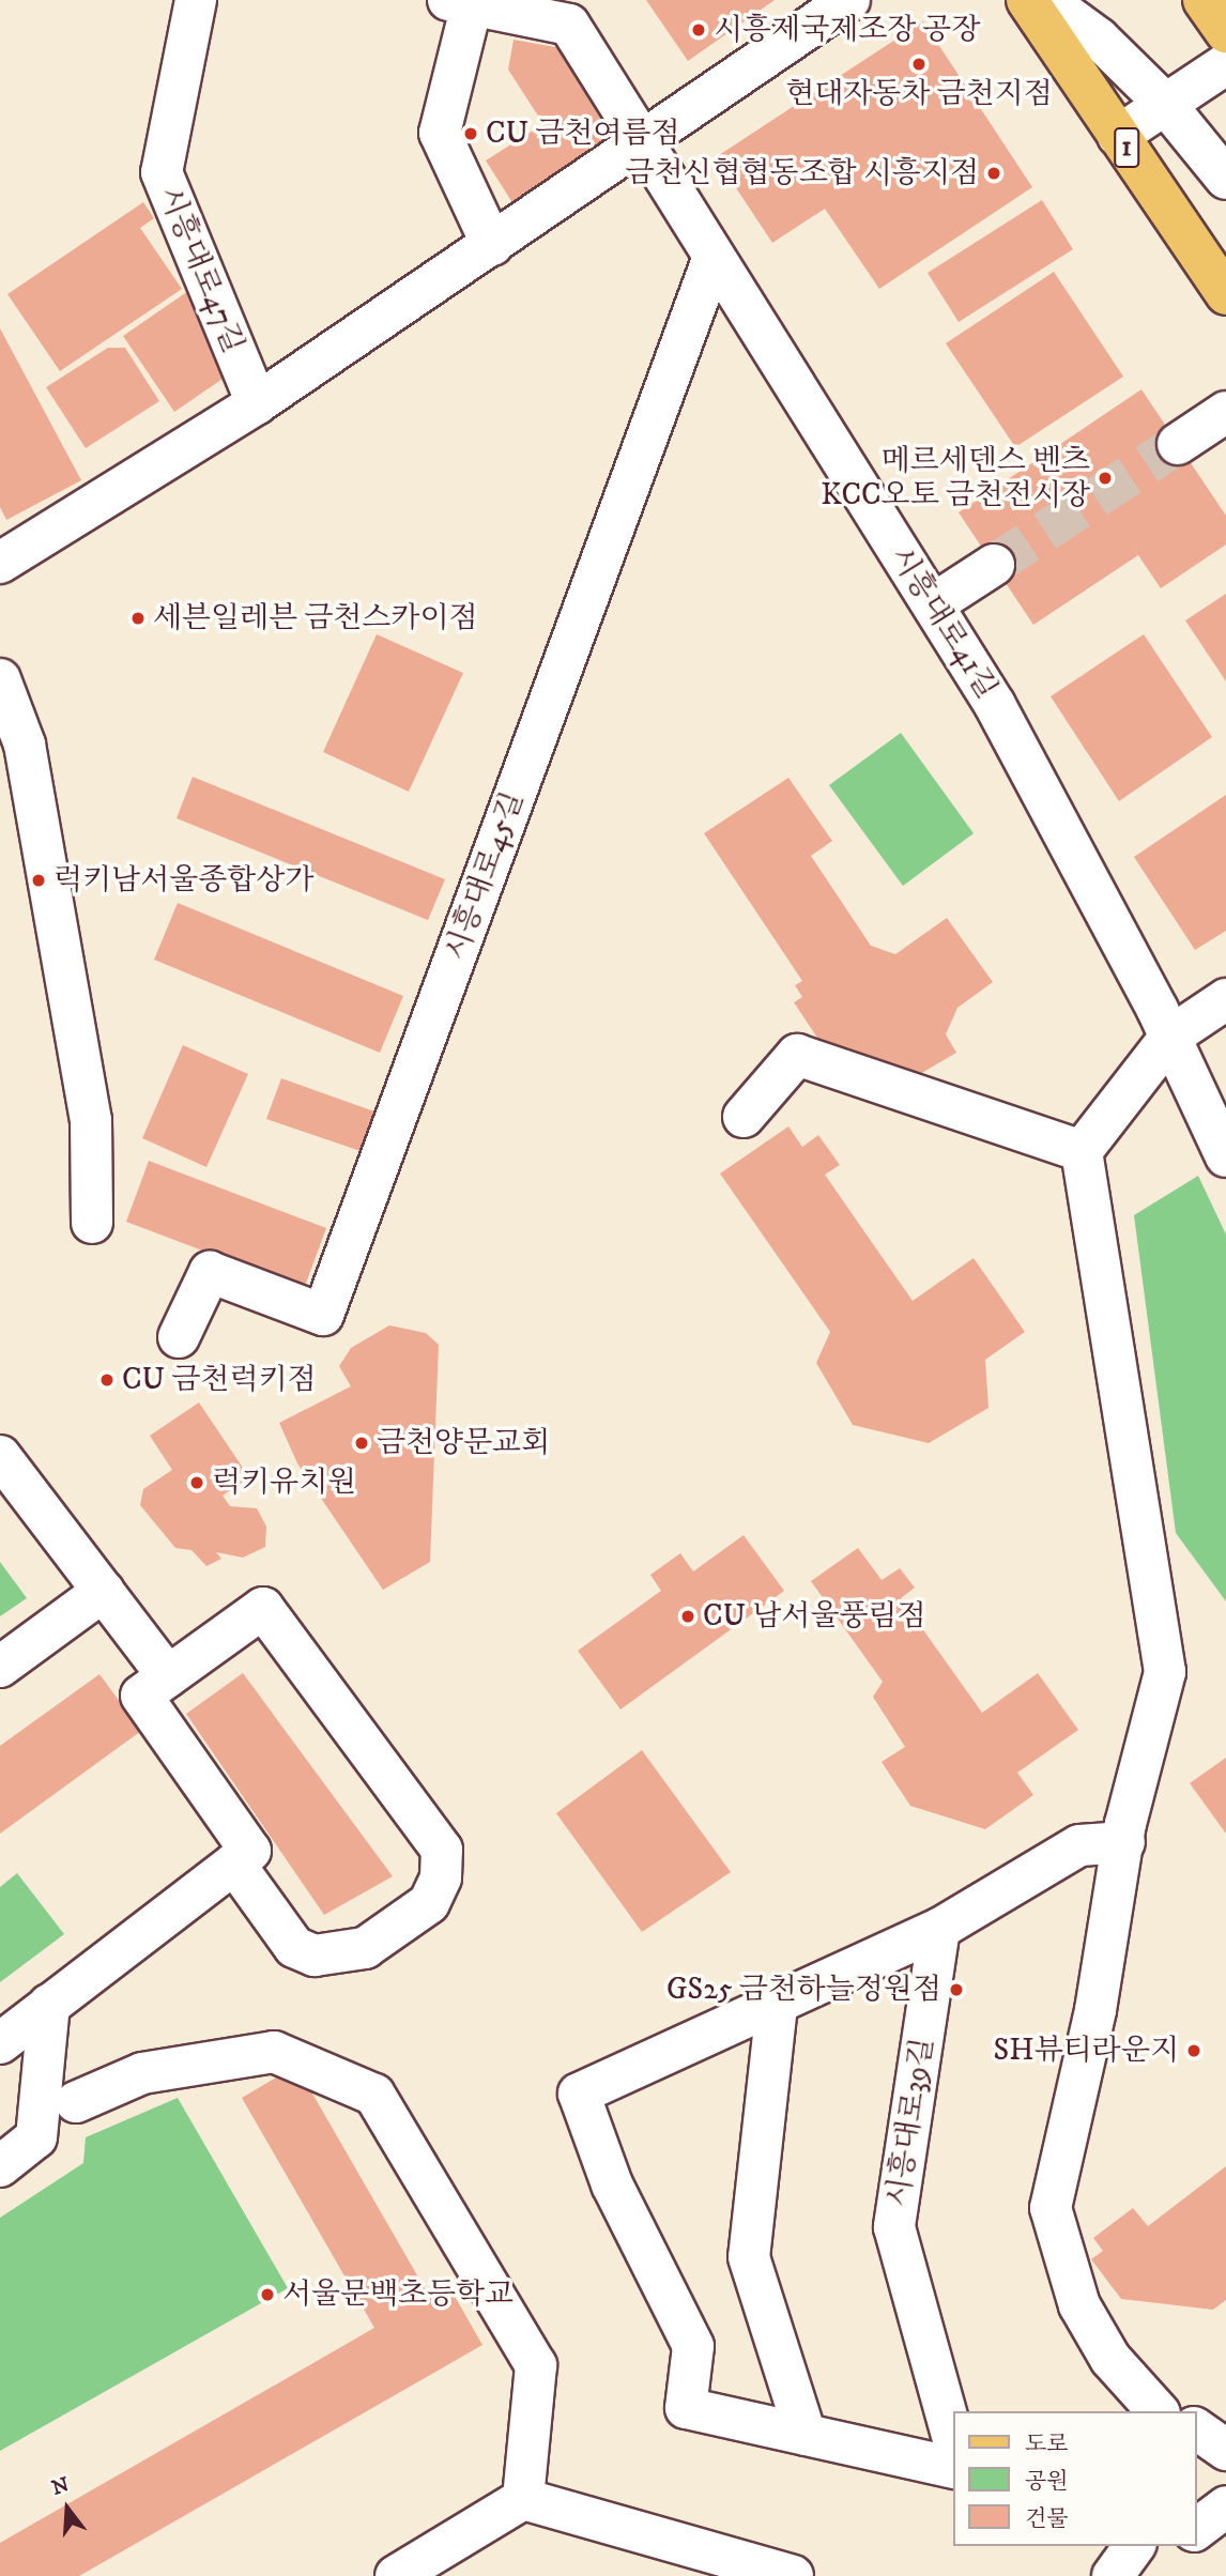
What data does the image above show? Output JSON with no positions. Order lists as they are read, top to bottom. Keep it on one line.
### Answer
{"streets":{"main road":["1"],"street":["시흥대로47길","시흥대로41길","시흥대로45길","시흥대로39길"]},"crossings":[["시흥대로41길","시흥대로45길"]],"places":["시흥제국제조장 공장","현대자동차 금천지점","CU 금천여름점","금천신협협동조합 시흥지점","메르세덴스 벤츠 KCC오토 금천전시장","세븐일레븐 금천스카이점","럭키남서울종합상가","CU 금천럭키점","금천양문교회","럭키유치원","CU 남서울풍림점","GS25 금천하늘정원점","SH뷰티라운지","서울문백초등학교"],"legend":["도로","공원","건물"],"north":"top"}
